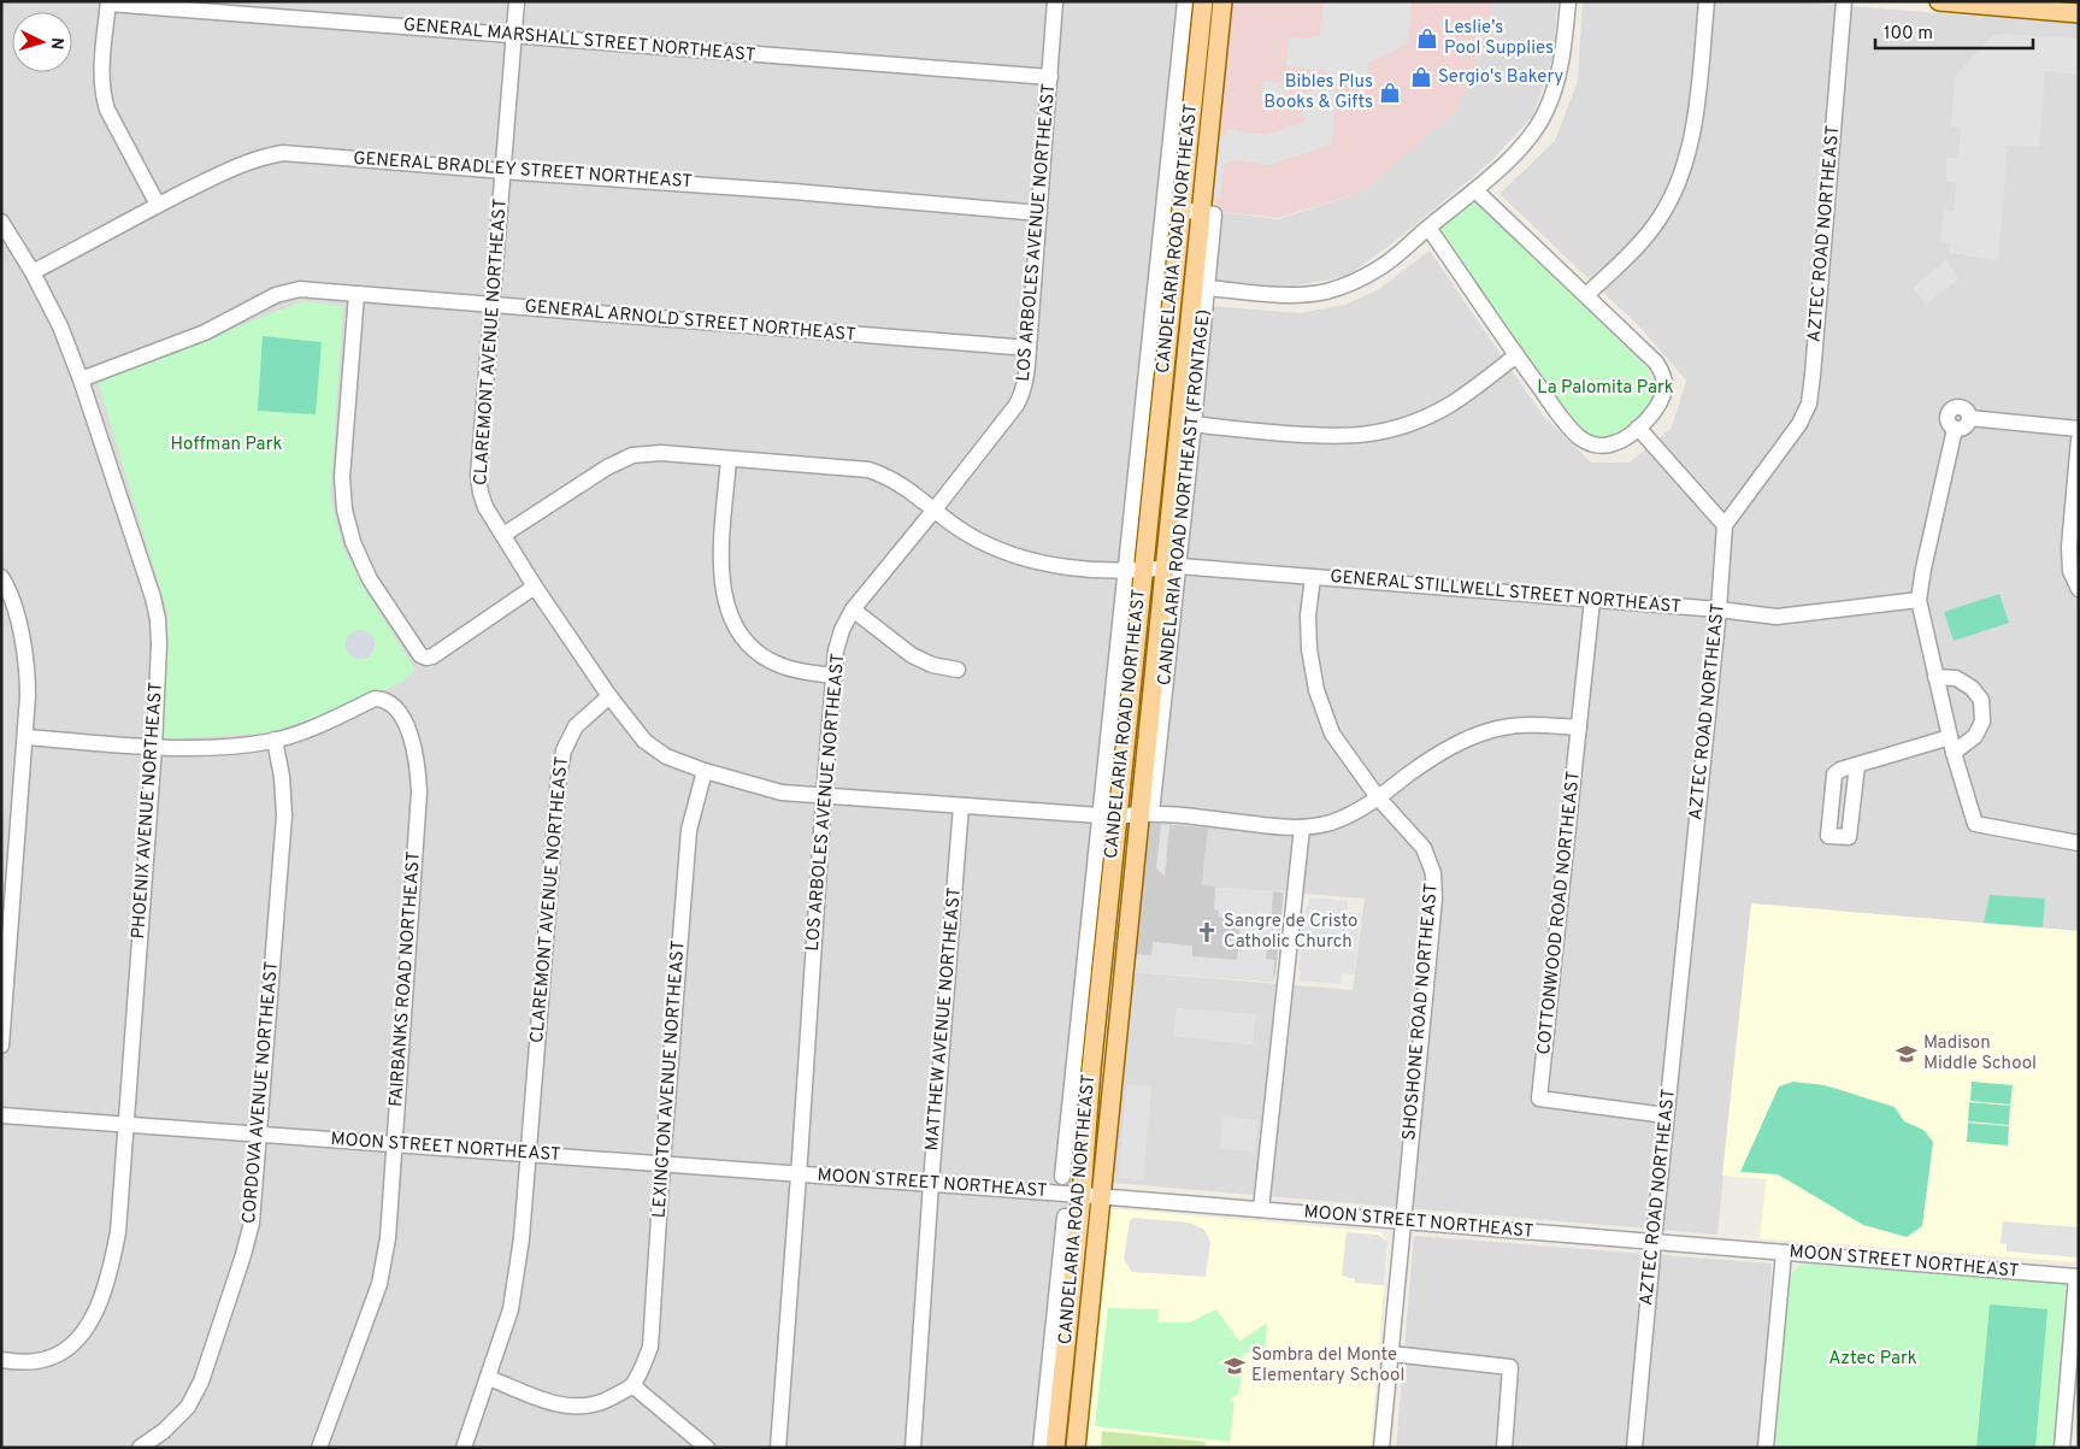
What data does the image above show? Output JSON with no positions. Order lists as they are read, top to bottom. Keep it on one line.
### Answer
{"streets":{"main road":["CANDELARIA ROAD NORTHEAST"],"street":["GENERAL MARSHALL STREET NORTHEAST","GENERAL BRADLEY STREET NORTHEAST","LOS ARBOLES AVENUE NORTHEAST","AZTEC ROAD NORTHEAST","GENERAL ARNOLD STREET NORTHEAST","CLAREMONT AVENUE NORTHEAST","CANDELARIA ROAD NORTHEAST (FRONTAGE)","GENERAL STILLWELL STREET NORTHEAST","PHOENIX AVENUE NORTHEAST","COTTONWOOD ROAD NORTHEAST","FAIRBANKS ROAD NORTHEAST","SHOSHONE ROAD NORTHEAST","MATTHEW AVENUE NORTHEAST","LEXINGTON AVENUE NORTHEAST","CORDOVA AVENUE NORTHEAST","MOON STREET NORTHEAST"]},"crossings":[["GENERAL MARSHALL STREET NORTHEAST","LOS ARBOLES AVENUE NORTHEAST"],["GENERAL MARSHALL STREET NORTHEAST","CLAREMONT AVENUE NORTHEAST"],["GENERAL BRADLEY STREET NORTHEAST","LOS ARBOLES AVENUE NORTHEAST"],["GENERAL BRADLEY STREET NORTHEAST","CLAREMONT AVENUE NORTHEAST"],["GENERAL BRADLEY STREET NORTHEAST","PHOENIX AVENUE NORTHEAST"],["LOS ARBOLES AVENUE NORTHEAST","GENERAL ARNOLD STREET NORTHEAST"],["LOS ARBOLES AVENUE NORTHEAST","GENERAL STILLWELL STREET NORTHEAST"],["LOS ARBOLES AVENUE NORTHEAST","MOON STREET NORTHEAST"],["AZTEC ROAD NORTHEAST","GENERAL STILLWELL STREET NORTHEAST"],["AZTEC ROAD NORTHEAST","COTTONWOOD ROAD NORTHEAST"],["AZTEC ROAD NORTHEAST","MOON STREET NORTHEAST"],["CANDELARIA ROAD NORTHEAST","CANDELARIA ROAD NORTHEAST (FRONTAGE)"],["CANDELARIA ROAD NORTHEAST","GENERAL STILLWELL STREET NORTHEAST"],["CANDELARIA ROAD NORTHEAST","MOON STREET NORTHEAST"],["GENERAL ARNOLD STREET NORTHEAST","CLAREMONT AVENUE NORTHEAST"],["GENERAL ARNOLD STREET NORTHEAST","PHOENIX AVENUE NORTHEAST"],["CLAREMONT AVENUE NORTHEAST","GENERAL STILLWELL STREET NORTHEAST"],["CLAREMONT AVENUE NORTHEAST","MOON STREET NORTHEAST"],["CANDELARIA ROAD NORTHEAST (FRONTAGE)","GENERAL STILLWELL STREET NORTHEAST"],["GENERAL STILLWELL STREET NORTHEAST","COTTONWOOD ROAD NORTHEAST"],["GENERAL STILLWELL STREET NORTHEAST","SHOSHONE ROAD NORTHEAST"],["PHOENIX AVENUE NORTHEAST","MOON STREET NORTHEAST"],["FAIRBANKS ROAD NORTHEAST","CORDOVA AVENUE NORTHEAST"],["FAIRBANKS ROAD NORTHEAST","MOON STREET NORTHEAST"],["SHOSHONE ROAD NORTHEAST","MOON STREET NORTHEAST"],["MATTHEW AVENUE NORTHEAST","MOON STREET NORTHEAST"],["LEXINGTON AVENUE NORTHEAST","MOON STREET NORTHEAST"],["CORDOVA AVENUE NORTHEAST","MOON STREET NORTHEAST"]],"parks":["La Palomita Park","Hoffman Park","Aztec Park"],"places":{"shop":["Leslie's Pool Supplies","Sergio's Bakery","Bibles Plus Books & Gifts"],"church":["Sangre de Cristo Catholic Church"],"school or university":["Madison Middle School","Sombra del Monte Elementary School"]},"scale_bar":"100 m","north":"right"}
